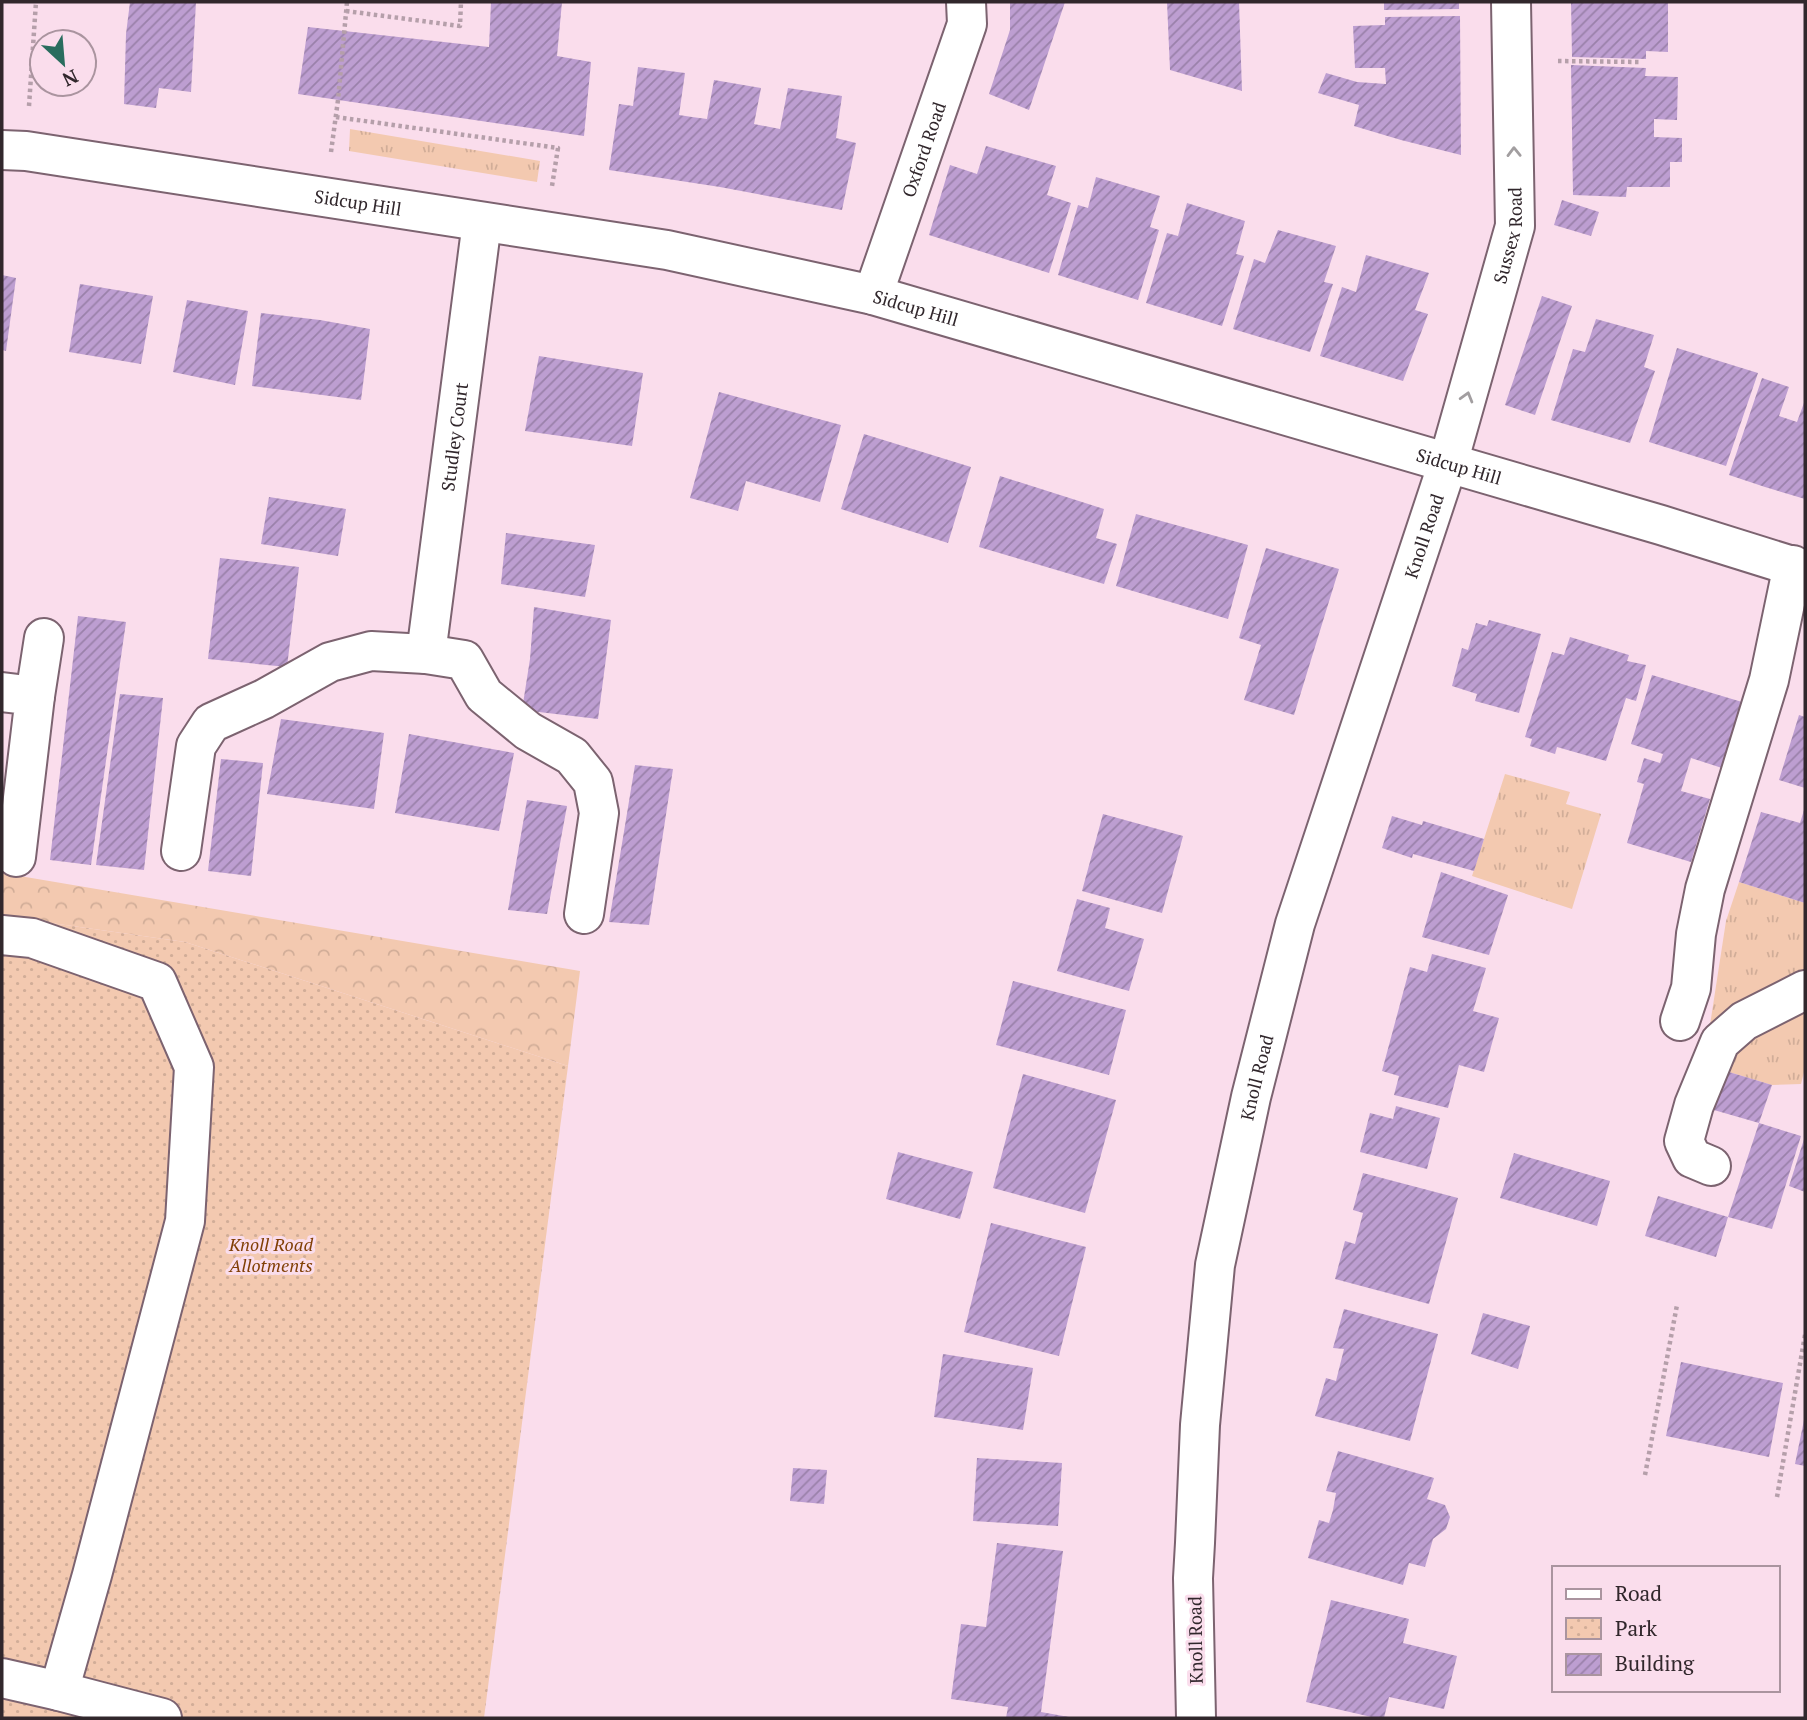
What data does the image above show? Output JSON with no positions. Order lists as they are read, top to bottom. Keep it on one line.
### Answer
{"streets":{"street":["Oxford Road","Sidcup Hill","Sussex Road","Studley Court","Knoll Road"]},"crossings":[["Oxford Road","Sidcup Hill"],["Sidcup Hill","Sussex Road"],["Sidcup Hill","Studley Court"],["Sidcup Hill","Knoll Road"],["Sussex Road","Knoll Road"]],"one_way":["Sussex Road"],"parks":["Knoll Road Allotments"],"legend":["Road","Park","Building"],"north":"bottom right"}
